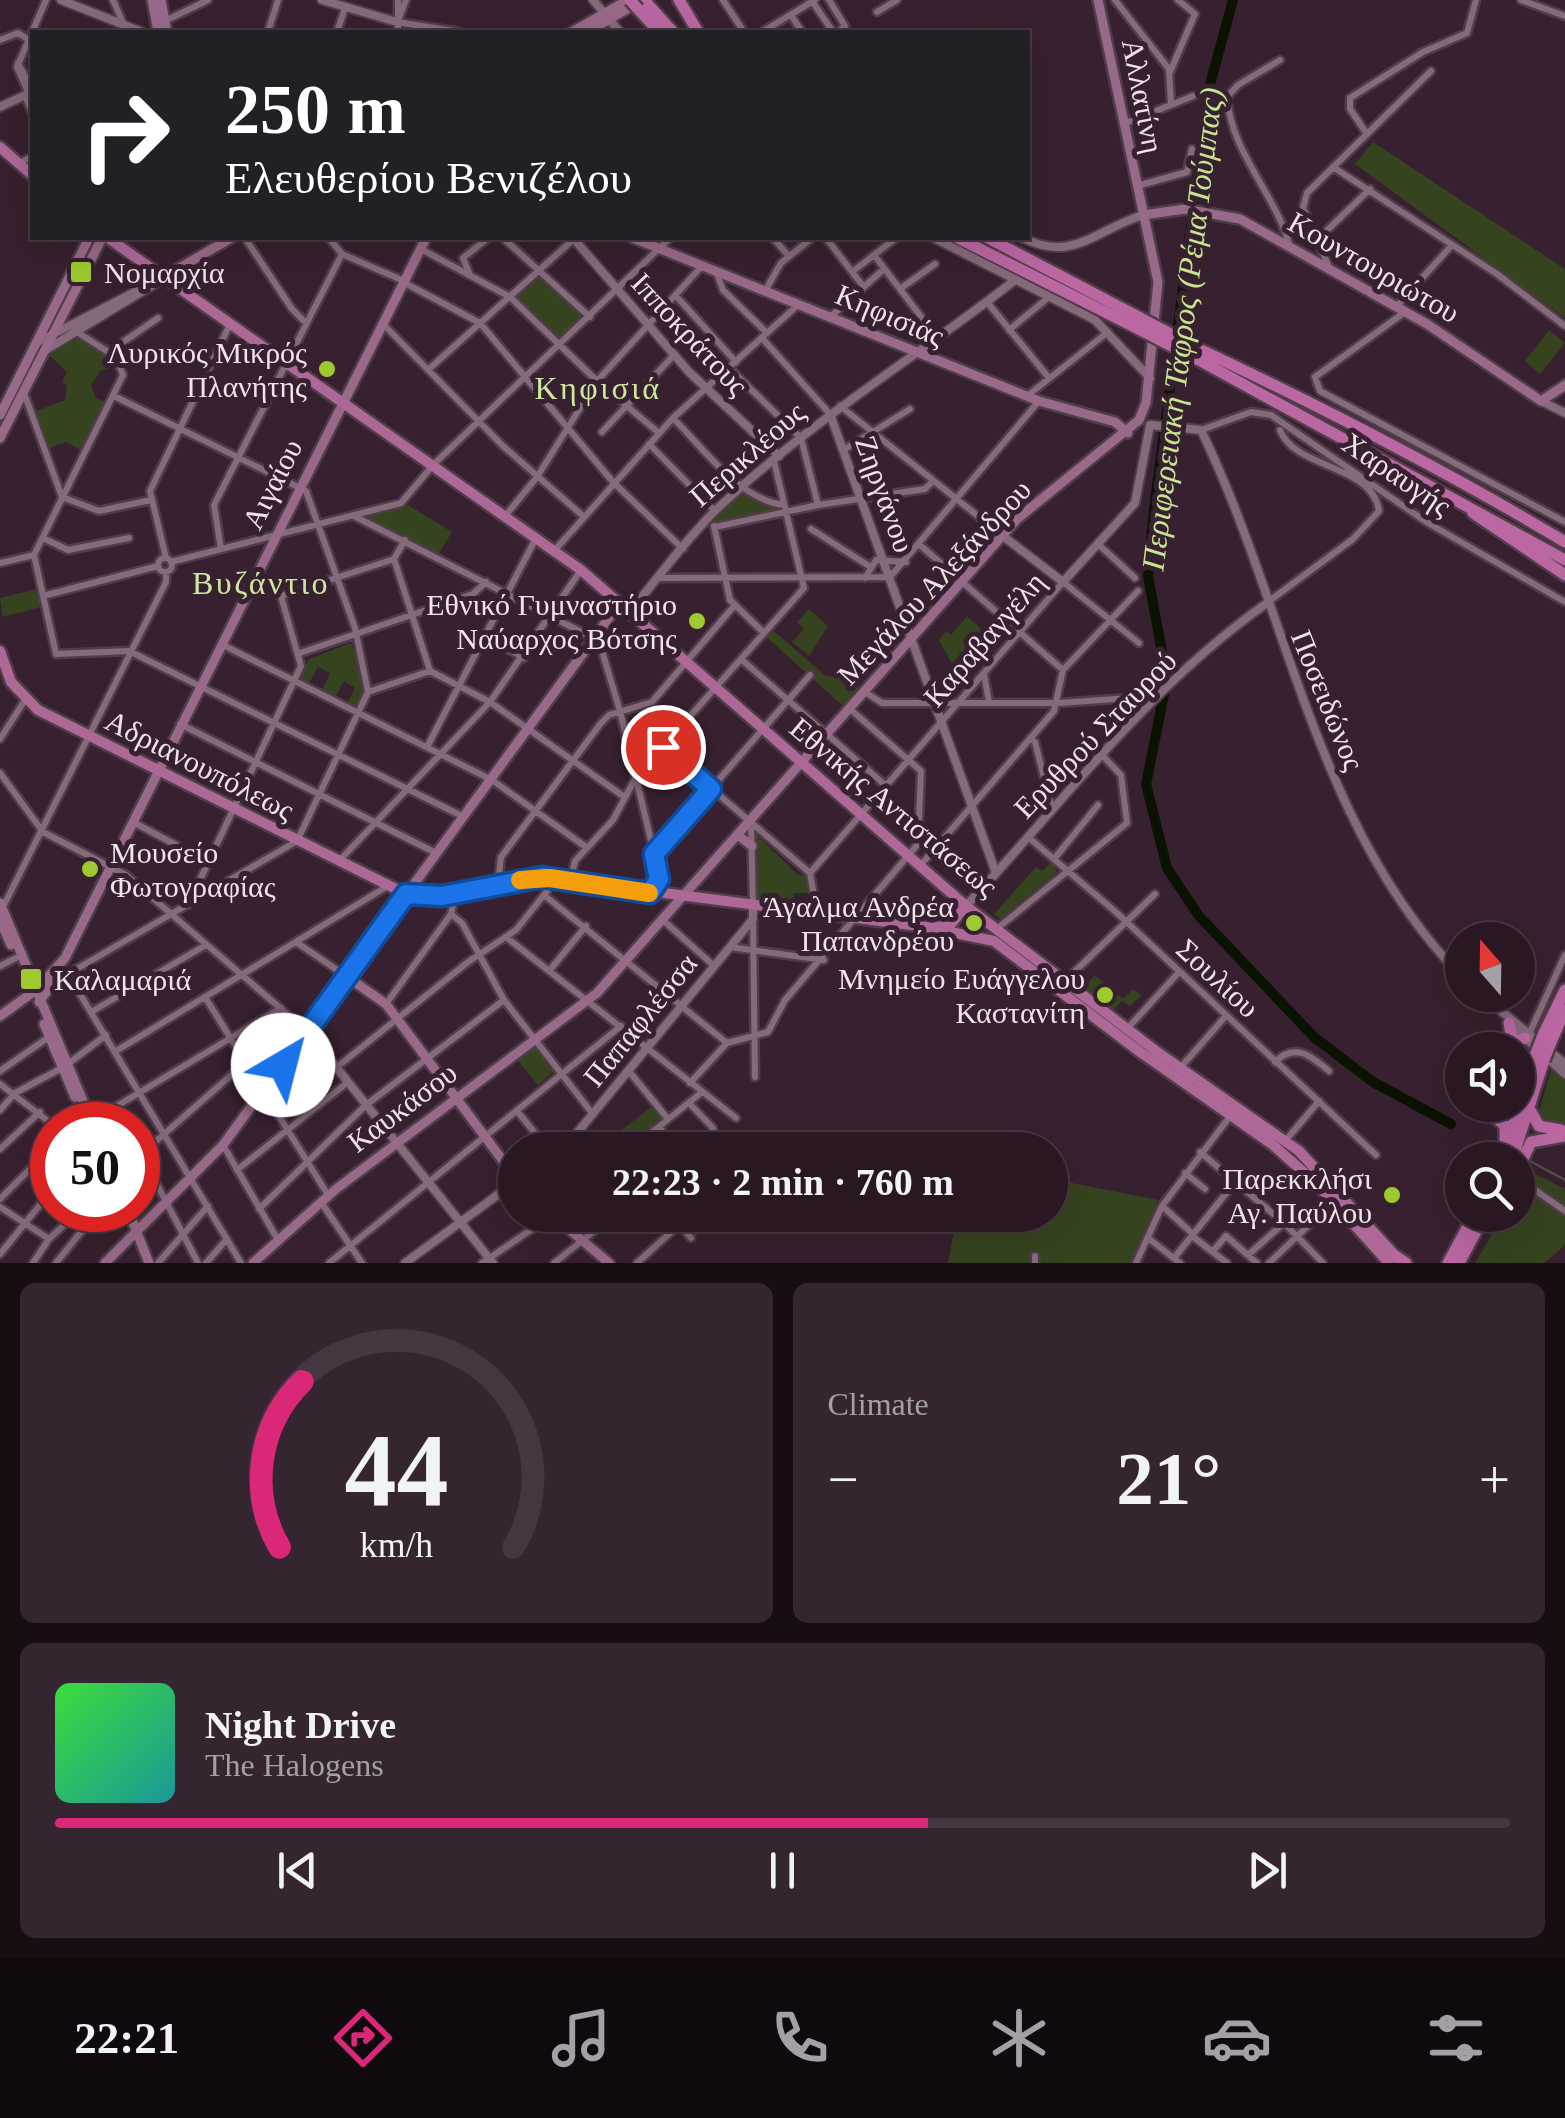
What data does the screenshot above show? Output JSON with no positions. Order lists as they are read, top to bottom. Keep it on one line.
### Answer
{"streets":{"main road":["Αλλατίνη","Κουντουριώτου","Κηφισιάς","Αιγαίου","Μεγάλου Αλεξάνδρου","Αδριανουπόλεως","Εθνικής Αντιστάσεως","Καυκάσου"],"street":["Ιπποκράτους","Περικλέους","Χαραυγής","Ζηργάνου","Καραβαγγέλη","Ποσειδώνος","Ερυθρού Σταυρού","Σουλίου","Παπαφλέσσα"]},"crossings":[["Αλλατίνη","Κουντουριώτου"],["Αλλατίνη","Κηφισιάς"],["Αλλατίνη","Μεγάλου Αλεξάνδρου"],["Κηφισιάς","Περικλέους"],["Κηφισιάς","Μεγάλου Αλεξάνδρου"],["Ιπποκράτους","Περικλέους"],["Περικλέους","Ζηργάνου"],["Περικλέους","Εθνικής Αντιστάσεως"],["Χαραυγής","Καραβαγγέλη"],["Χαραυγής","Ποσειδώνος"],["Αιγαίου","Αδριανουπόλεως"],["Αιγαίου","Εθνικής Αντιστάσεως"],["Ζηργάνου","Μεγάλου Αλεξάνδρου"],["Ζηργάνου","Καραβαγγέλη"],["Ζηργάνου","Ερυθρού Σταυρού"],["Μεγάλου Αλεξάνδρου","Εθνικής Αντιστάσεως"],["Μεγάλου Αλεξάνδρου","Καυκάσου"],["Καραβαγγέλη","Ποσειδώνος"],["Καραβαγγέλη","Εθνικής Αντιστάσεως"],["Ποσειδώνος","Ερυθρού Σταυρού"],["Ερυθρού Σταυρού","Εθνικής Αντιστάσεως"],["Ερυθρού Σταυρού","Σουλίου"],["Αδριανουπόλεως","Εθνικής Αντιστάσεως"]],"districts":["Κηφισιά","Βυζάντιο"],"water":["Περιφερειακή Τάφρος (Ρέμα Τούμπας)"],"places":{"transit":["Νομαρχία","Καλαμαριά"],"other":["Λυρικός Μικρός Πλανήτης","Εθνικό Γυμναστήριο Ναύαρχος Βότσης","Μουσείο Φωτογραφίας","Άγαλμα Ανδρέα Παπανδρέου","Μνημείο Ευάγγελου Καστανίτη","Παρεκκλήσι Αγ. Παύλου"]},"north":"top","page":{"turn":["250 m","Ελευθερίου Βενιζέλου"],"limit":"50","trip":"22:23 · 2 min · 760 m","tile":"Climate","heat":["−","21°","+"],"song":["Night Drive","The Halogens"],"tabs":"22:21","gauge":["44","km/h"]}}
